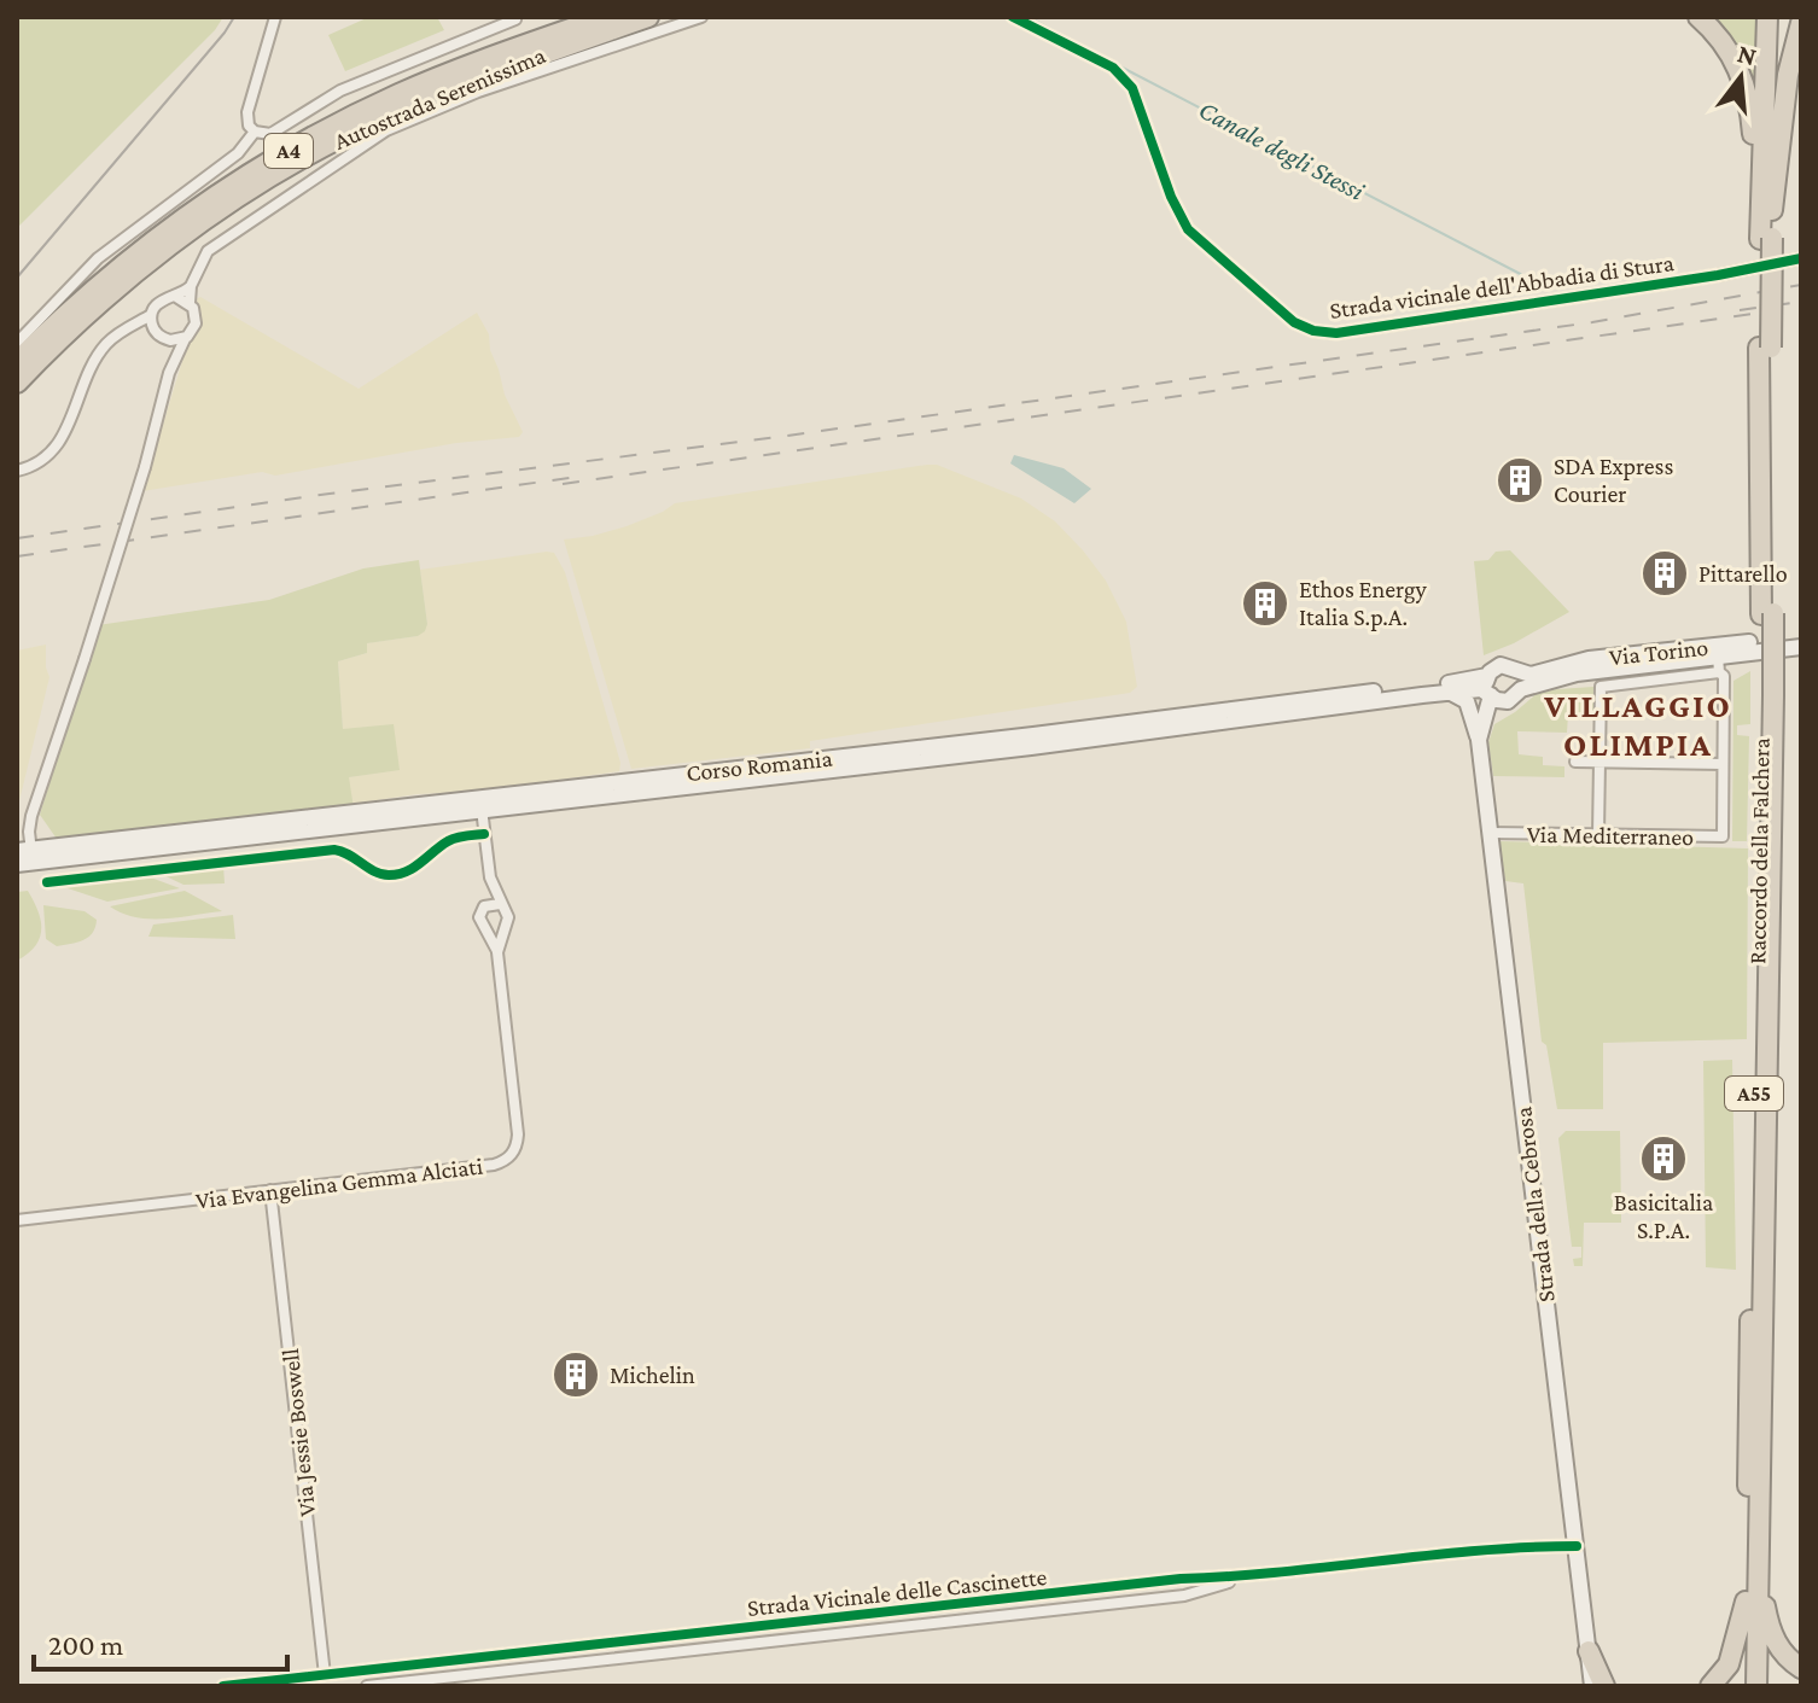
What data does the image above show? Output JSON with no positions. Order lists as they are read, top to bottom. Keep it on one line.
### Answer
{"streets":{"highway":["Autostrada Serenissima","A4","Raccordo della Falchera","A55"],"main road":["Via Torino","Corso Romania","Strada della Cebrosa"],"street":["Strada vicinale dell'Abbadia di Stura","Via Mediterraneo","Via Evangelina Gemma Alciati","Via Jessie Boswell","Strada Vicinale delle Cascinette"]},"crossings":[["Via Torino","Corso Romania"],["Via Torino","Via Mediterraneo"],["Via Torino","Strada della Cebrosa"],["Corso Romania","Strada della Cebrosa"],["Via Mediterraneo","Strada della Cebrosa"],["Raccordo della Falchera","A55"],["Via Evangelina Gemma Alciati","Via Jessie Boswell"],["Strada della Cebrosa","Strada Vicinale delle Cascinette"],["Via Jessie Boswell","Strada Vicinale delle Cascinette"]],"districts":["VILLAGGIO OLIMPIA"],"water":["Canale degli Stessi"],"places":{"building":["SDA Express Courier","Pittarello","Ethos Energy Italia S.p.A.","Basicitalia S.P.A.","Michelin"]},"scale_bar":"200 m","north":"top"}
